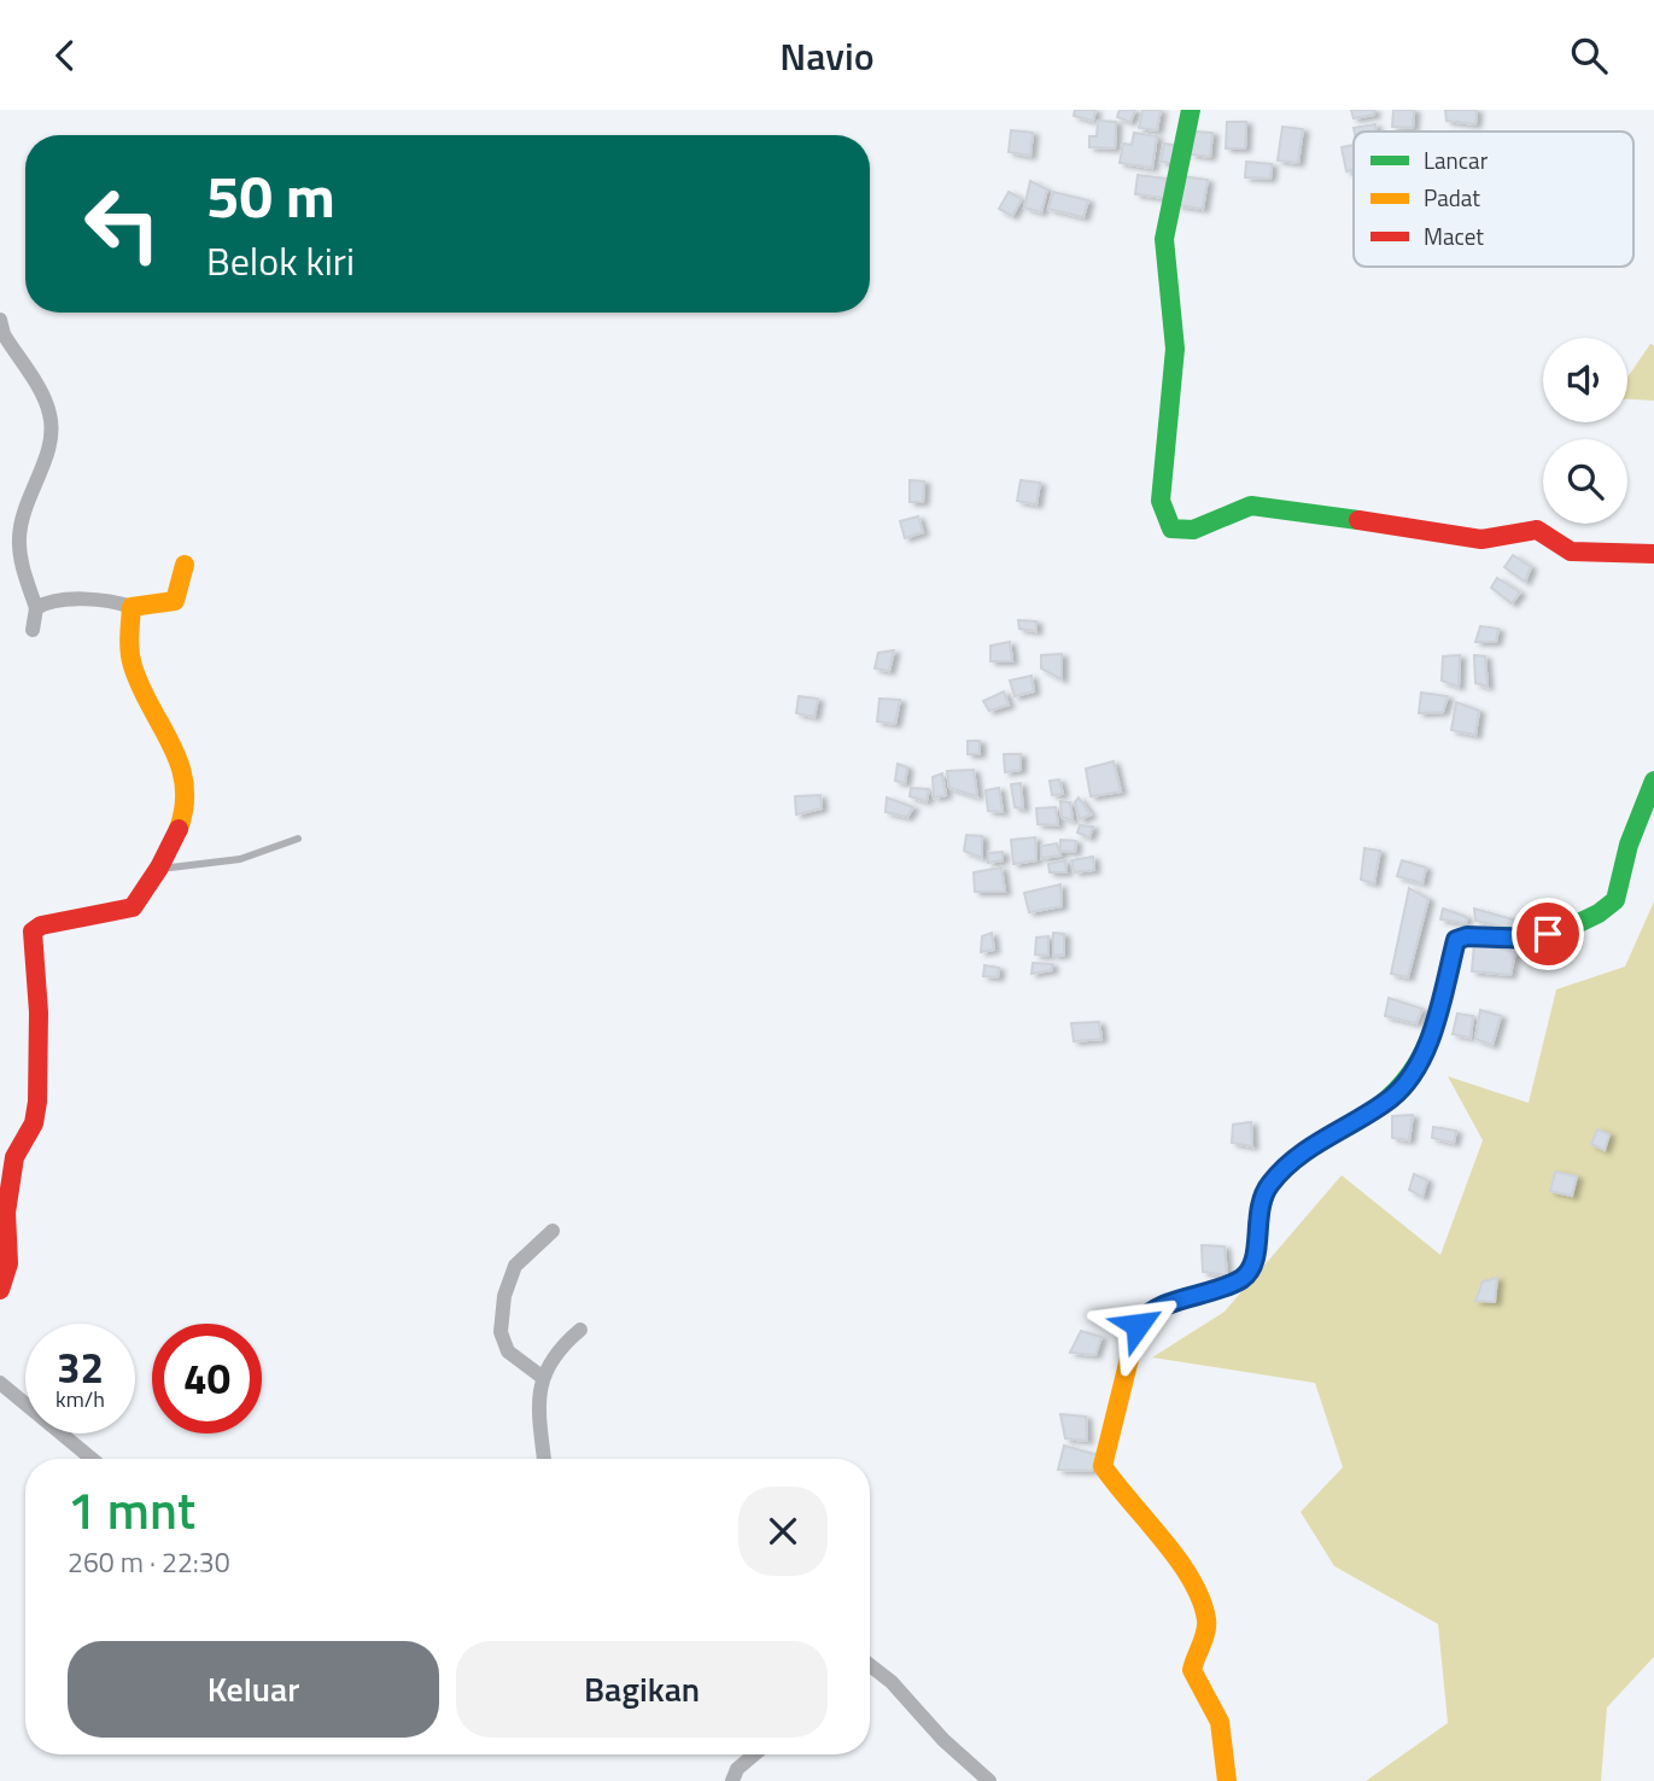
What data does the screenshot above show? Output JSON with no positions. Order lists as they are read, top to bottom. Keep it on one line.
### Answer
{"legend":["Lancar","Padat","Macet"],"page":{"header":"Navio","turn":["50 m","Belok kiri"],"speed":"32 km/h","limit":"40","heading":["1 mnt","260 m · 22:30"],"buttons":["Keluar","Bagikan"]}}
